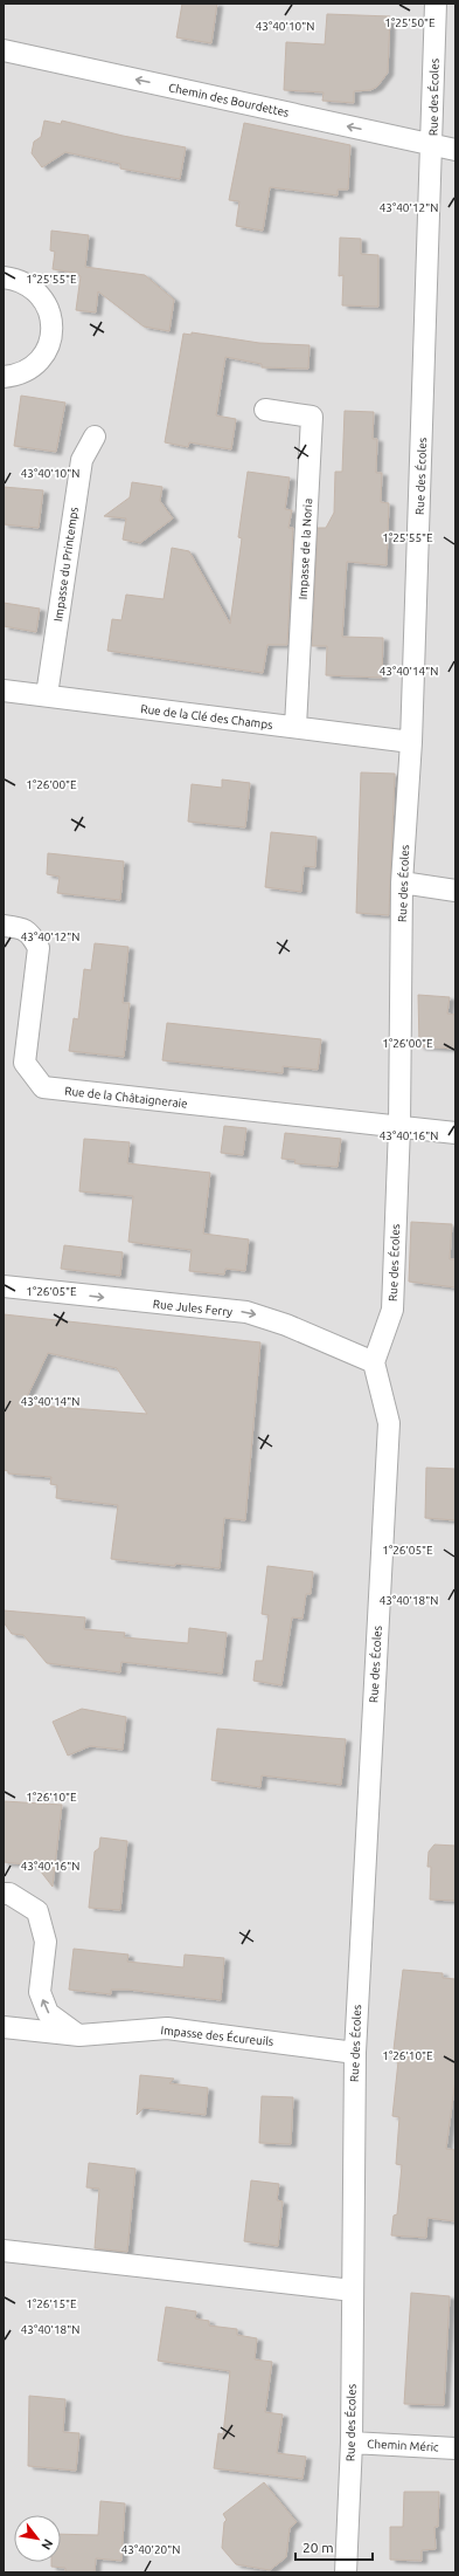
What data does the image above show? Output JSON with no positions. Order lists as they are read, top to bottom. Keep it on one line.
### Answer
{"streets":{"street":["Rue des Écoles","Chemin des Bourdettes","Impasse de la Noria","Impasse du Printemps","Rue de la Clé des Champs","Rue de la Châtaigneraie","Rue Jules Ferry","Impasse des Écureuils","Chemin Méric"]},"crossings":[["Rue des Écoles","Chemin des Bourdettes"],["Rue des Écoles","Rue de la Clé des Champs"],["Rue des Écoles","Rue de la Châtaigneraie"],["Rue des Écoles","Rue Jules Ferry"],["Rue des Écoles","Impasse des Écureuils"],["Rue des Écoles","Chemin Méric"],["Impasse de la Noria","Rue de la Clé des Champs"],["Impasse du Printemps","Rue de la Clé des Champs"]],"one_way":["Chemin des Bourdettes","Rue Jules Ferry"],"scale_bar":"20 m","north":"bottom right","coordinates":["1°25'50\"E","43°40'10\"N","43°40'12\"N","1°25'55\"E","43°40'14\"N","1°26'00\"E","43°40'16\"N","1°26'05\"E","43°40'18\"N","1°26'10\"E","1°26'15\"E","43°40'20\"N"]}
